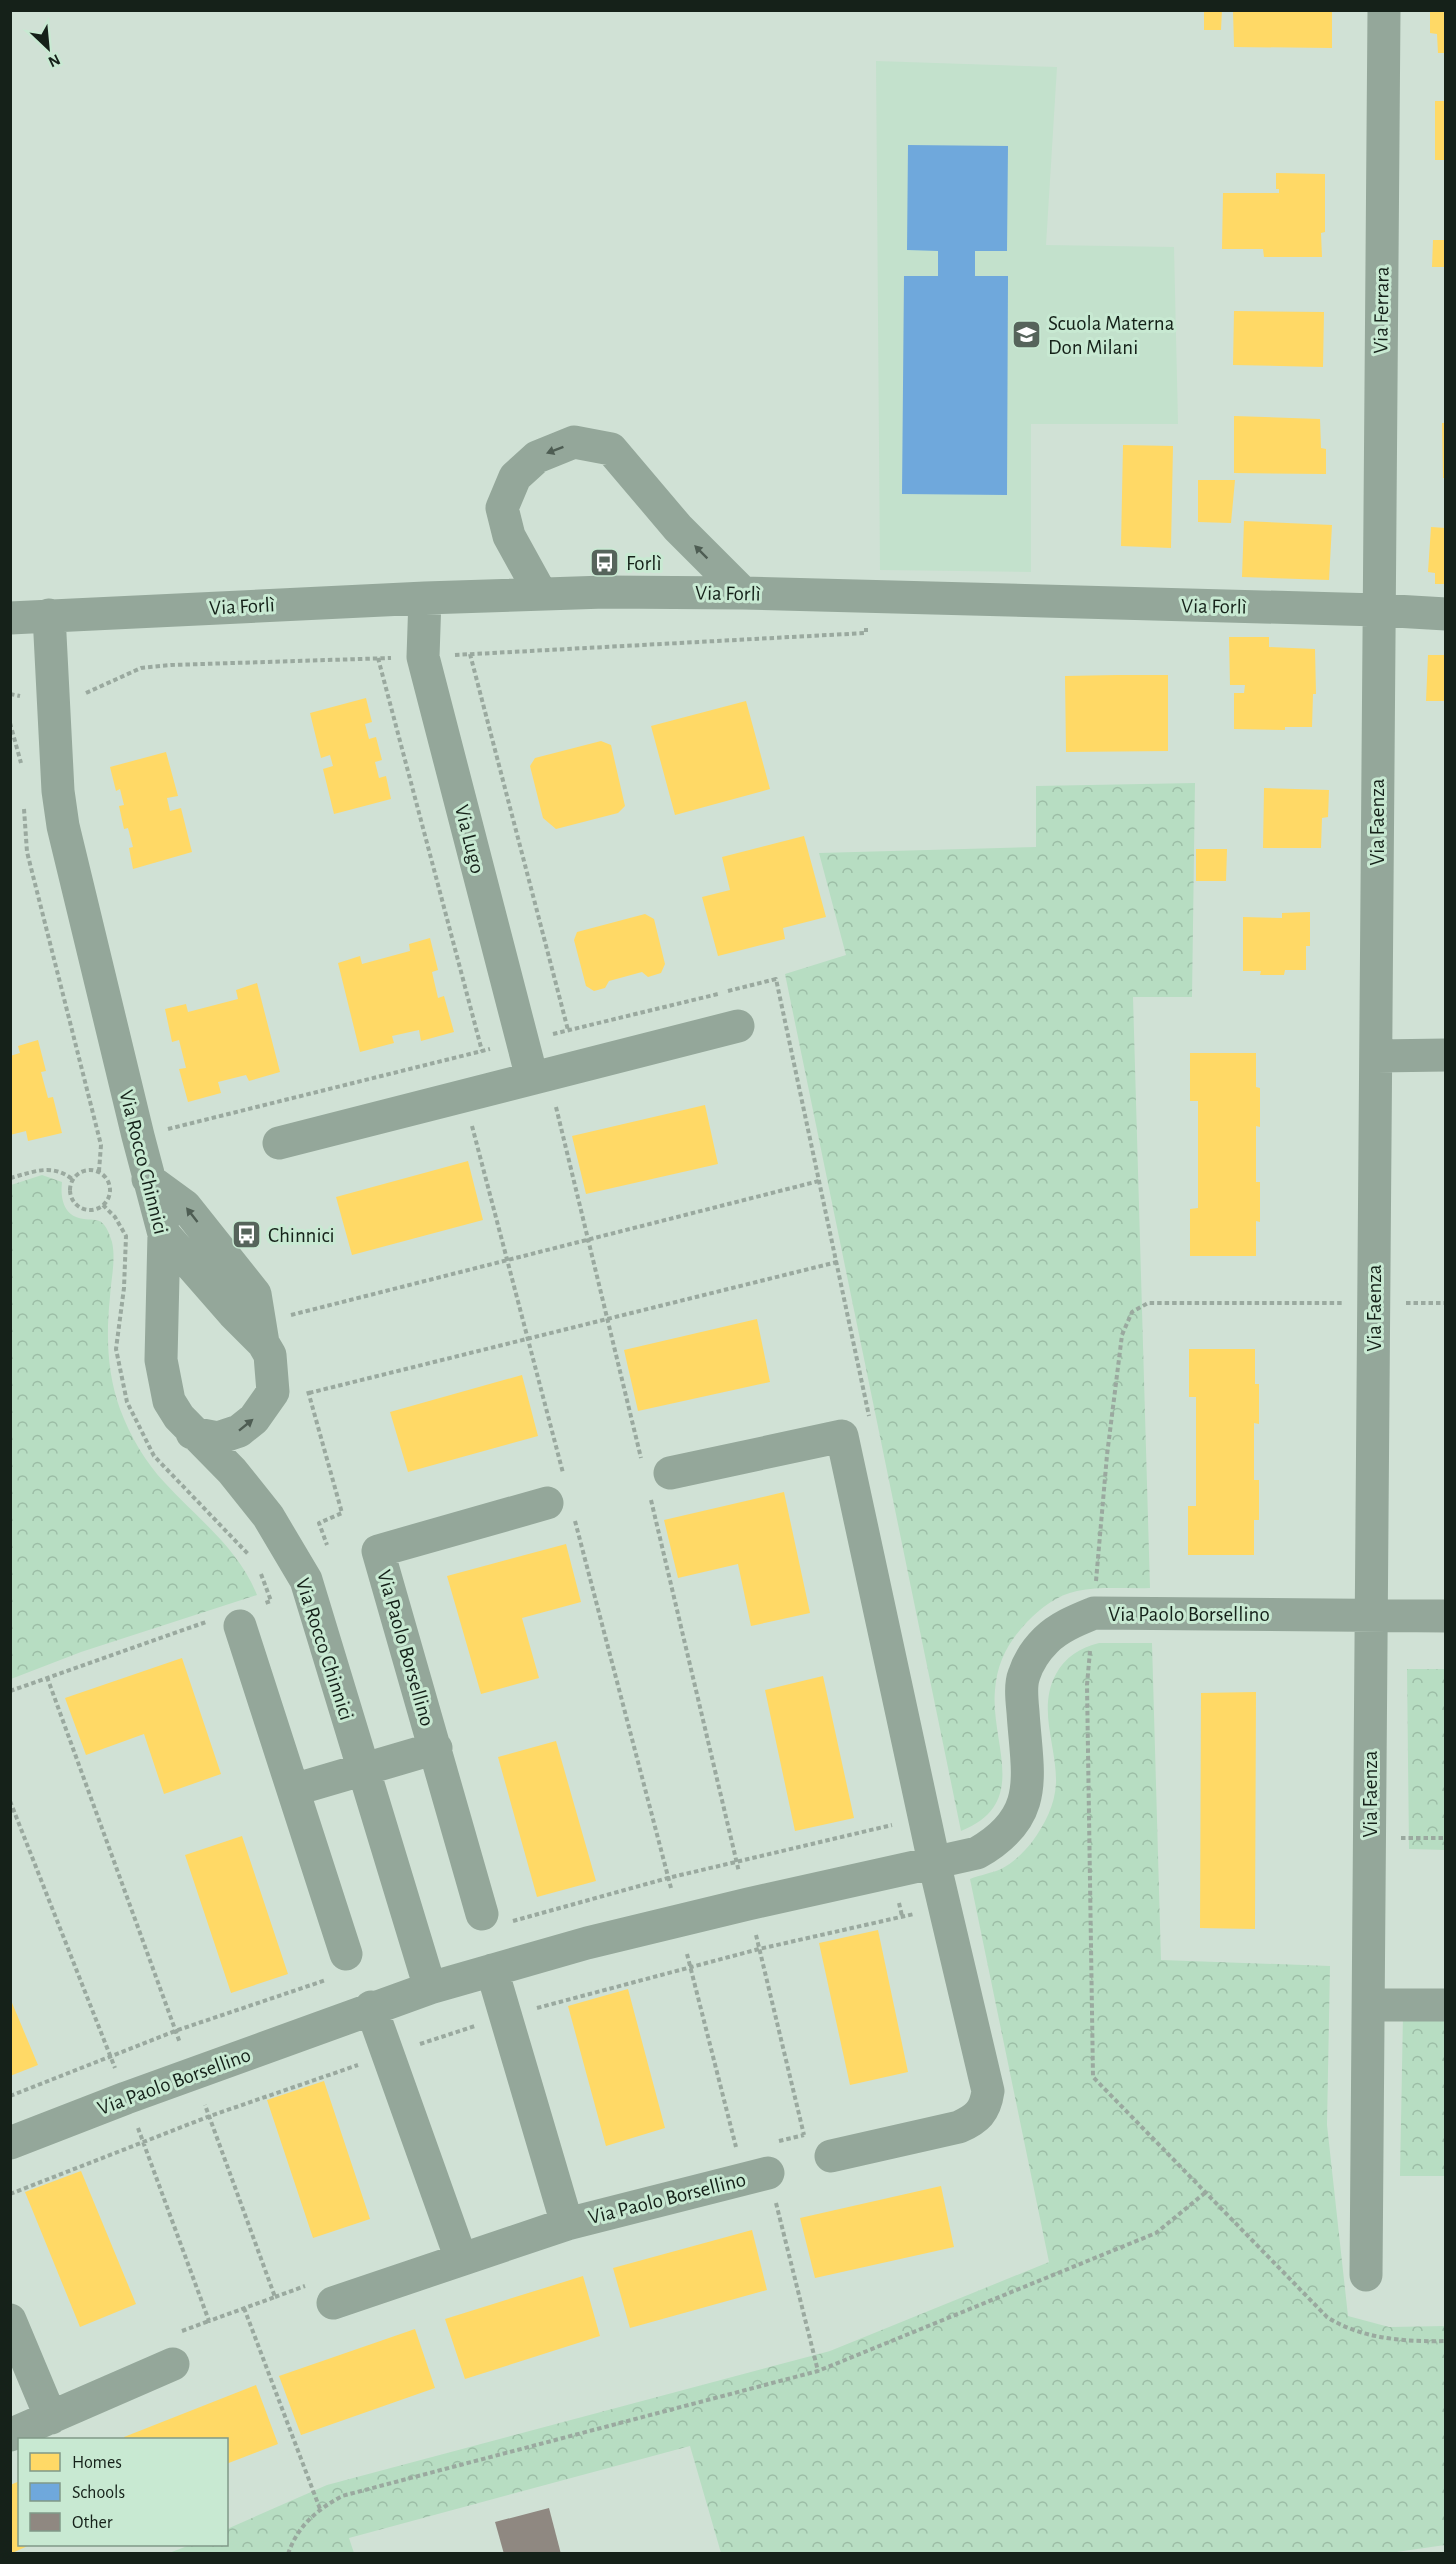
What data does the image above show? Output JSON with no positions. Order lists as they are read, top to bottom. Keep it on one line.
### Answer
{"streets":{"street":["Via Ferrara","Via Forlì","Via Faenza","Via Lugo","Via Rocco Chinnici","Via Paolo Borsellino"]},"crossings":[["Via Ferrara","Via Forlì"],["Via Ferrara","Via Faenza"],["Via Forlì","Via Faenza"],["Via Forlì","Via Lugo"],["Via Forlì","Via Rocco Chinnici"],["Via Faenza","Via Paolo Borsellino"],["Via Rocco Chinnici","Via Paolo Borsellino"]],"places":{"school or university":["Scuola Materna Don Milani"],"bus stop":["Forlì","Chinnici"]},"legend":["Homes","Schools","Other"],"north":"bottom right"}
